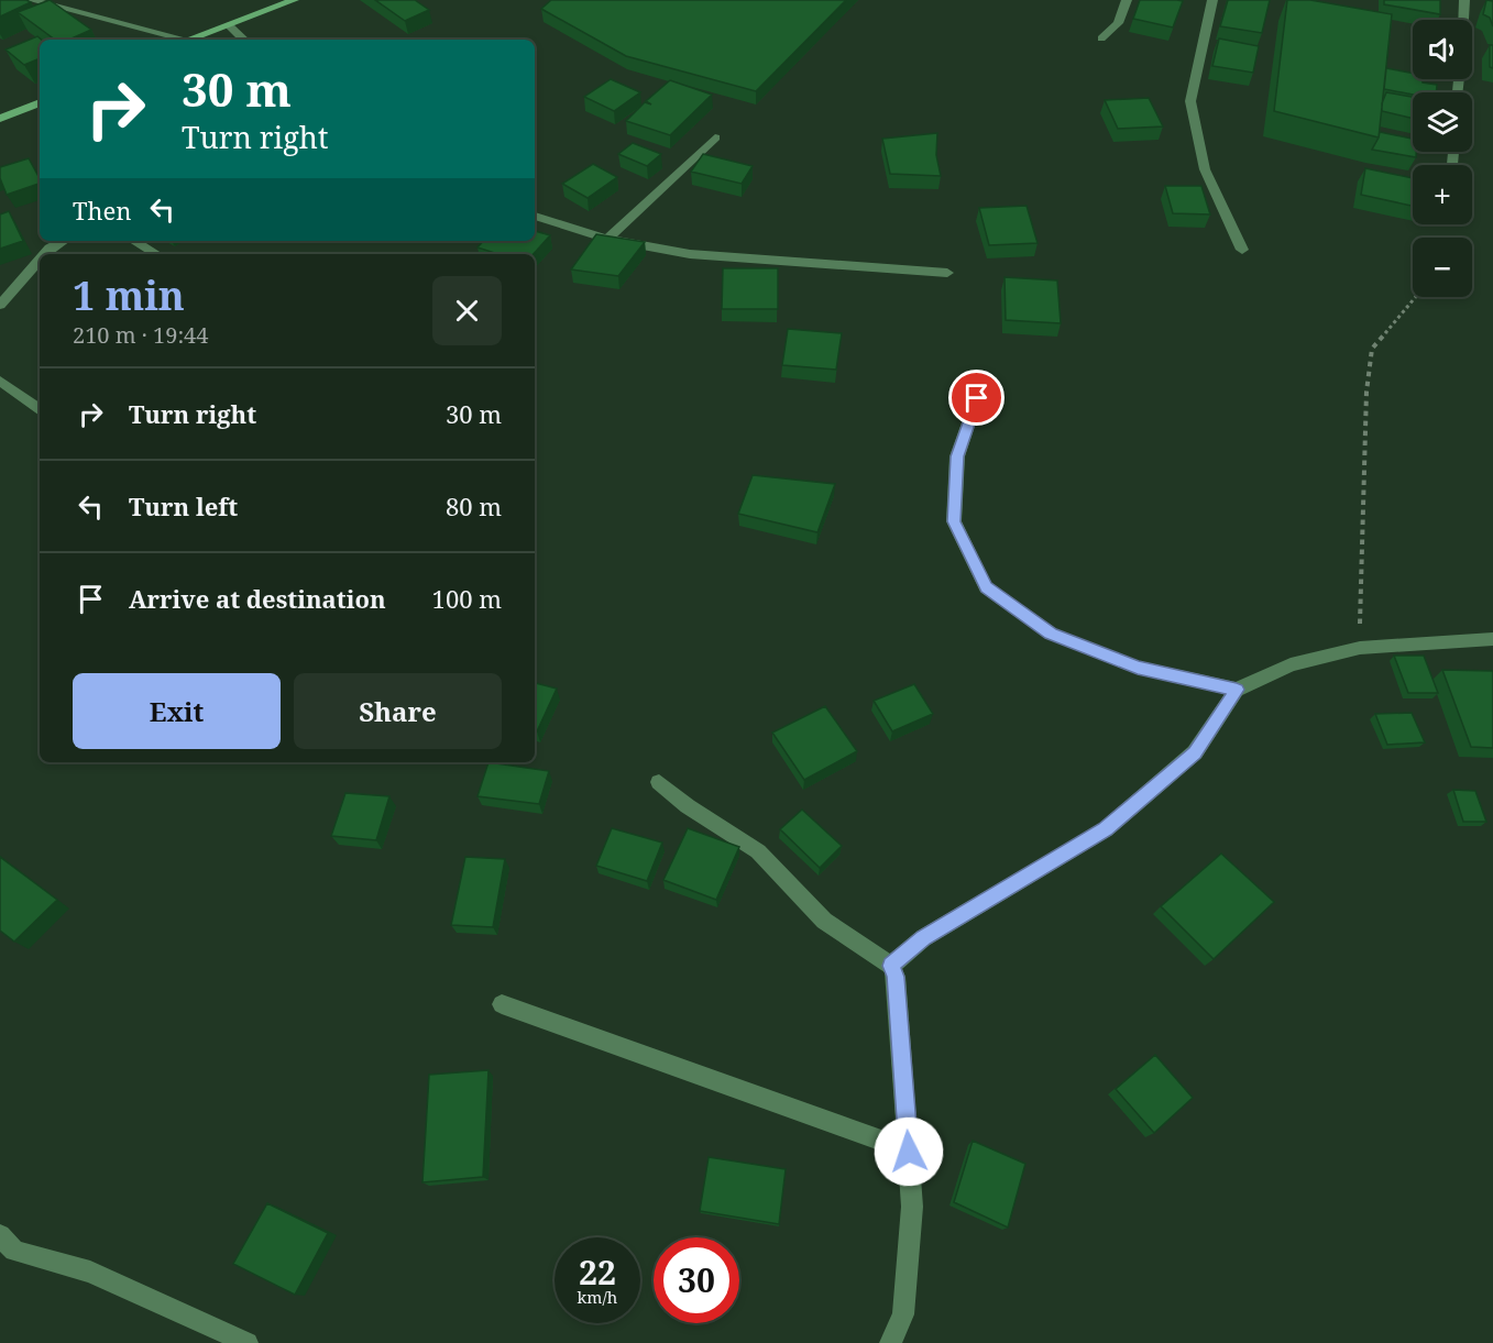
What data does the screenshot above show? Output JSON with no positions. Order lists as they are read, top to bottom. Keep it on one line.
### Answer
{"page":{"map_buttons":["+","−"],"turn":["30 m","Turn right"],"then":"Then","heading":["1 min","210 m · 19:44"],"list":[{"name":"Turn right","value":"30 m"},{"name":"Turn left","value":"80 m"},{"name":"Arrive at destination","value":"100 m"}],"buttons":["Exit","Share"],"speed":"22 km/h","limit":"30"}}
